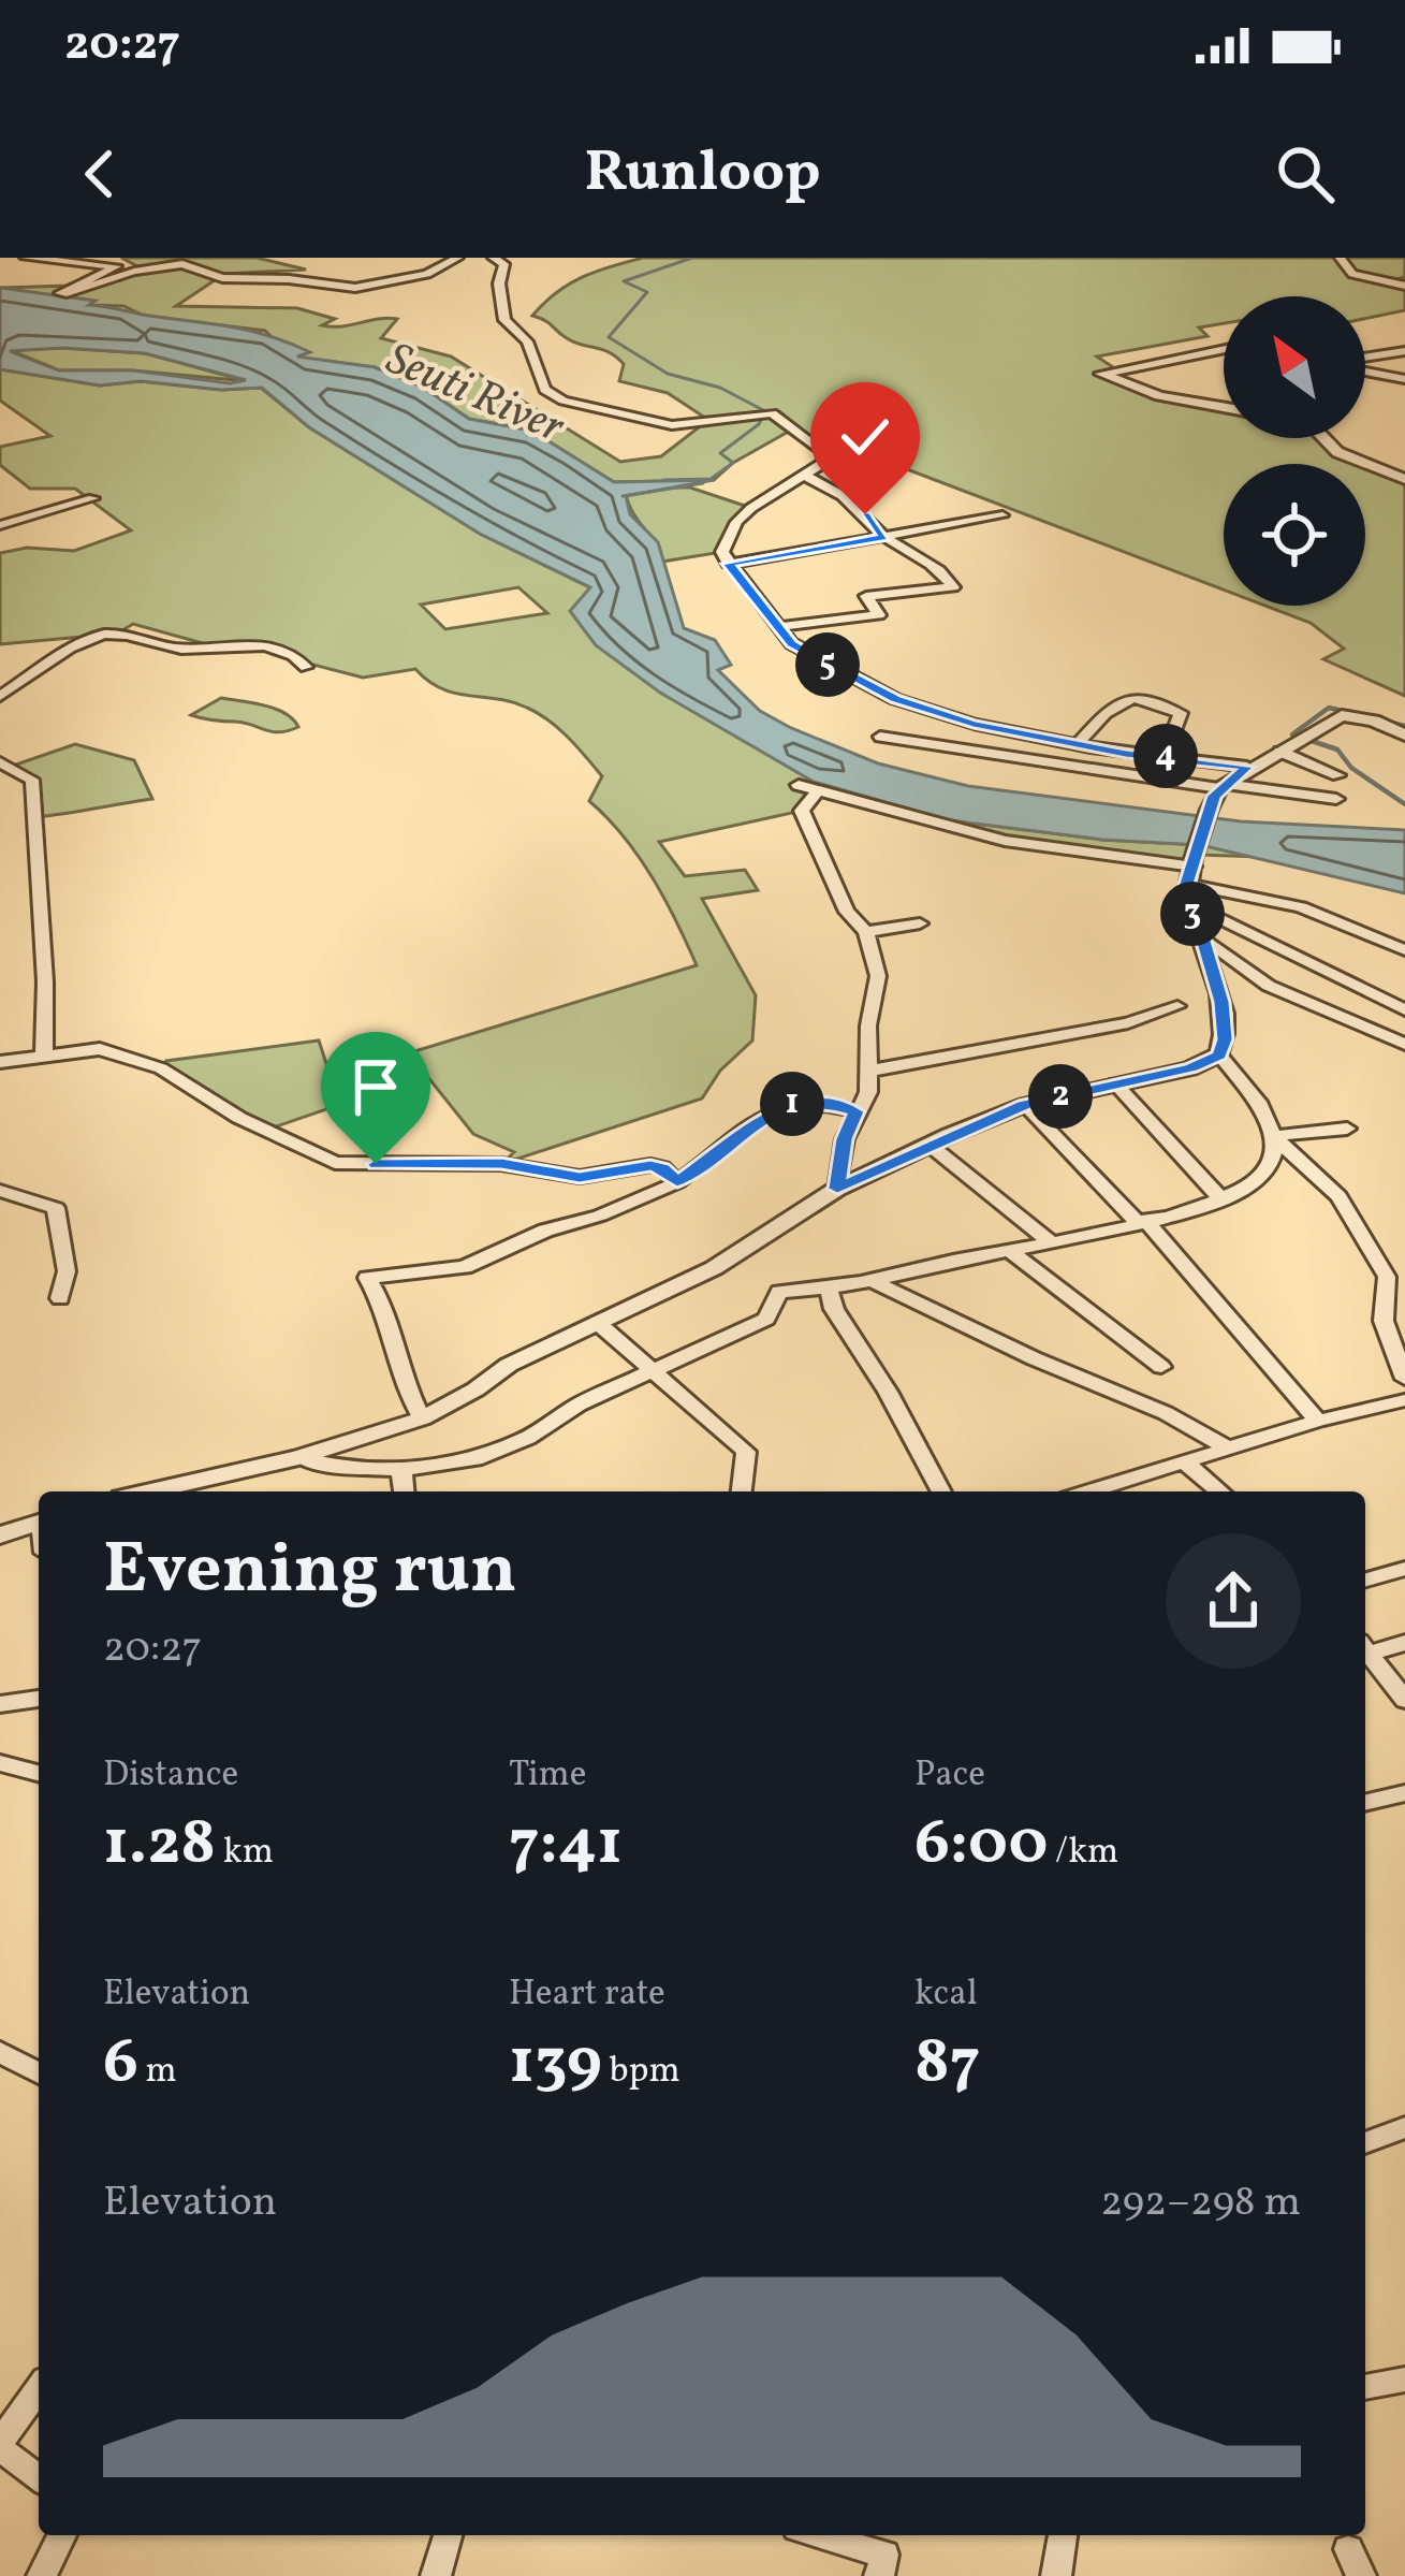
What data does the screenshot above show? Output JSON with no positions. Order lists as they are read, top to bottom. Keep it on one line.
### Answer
{"water":["Seuti River"],"north":"top left","page":{"status":"20:27","header":"Runloop","pins":["5","4","3","2","1"],"heading":["Evening run","20:27"],"stats":[["Distance","1.28 km"],["Time","7:41"],["Pace","6:00 /km"],["Elevation","6 m"],["Heart rate","139 bpm"],["kcal","87"]],"chart":["Elevation","292–298 m"]}}
